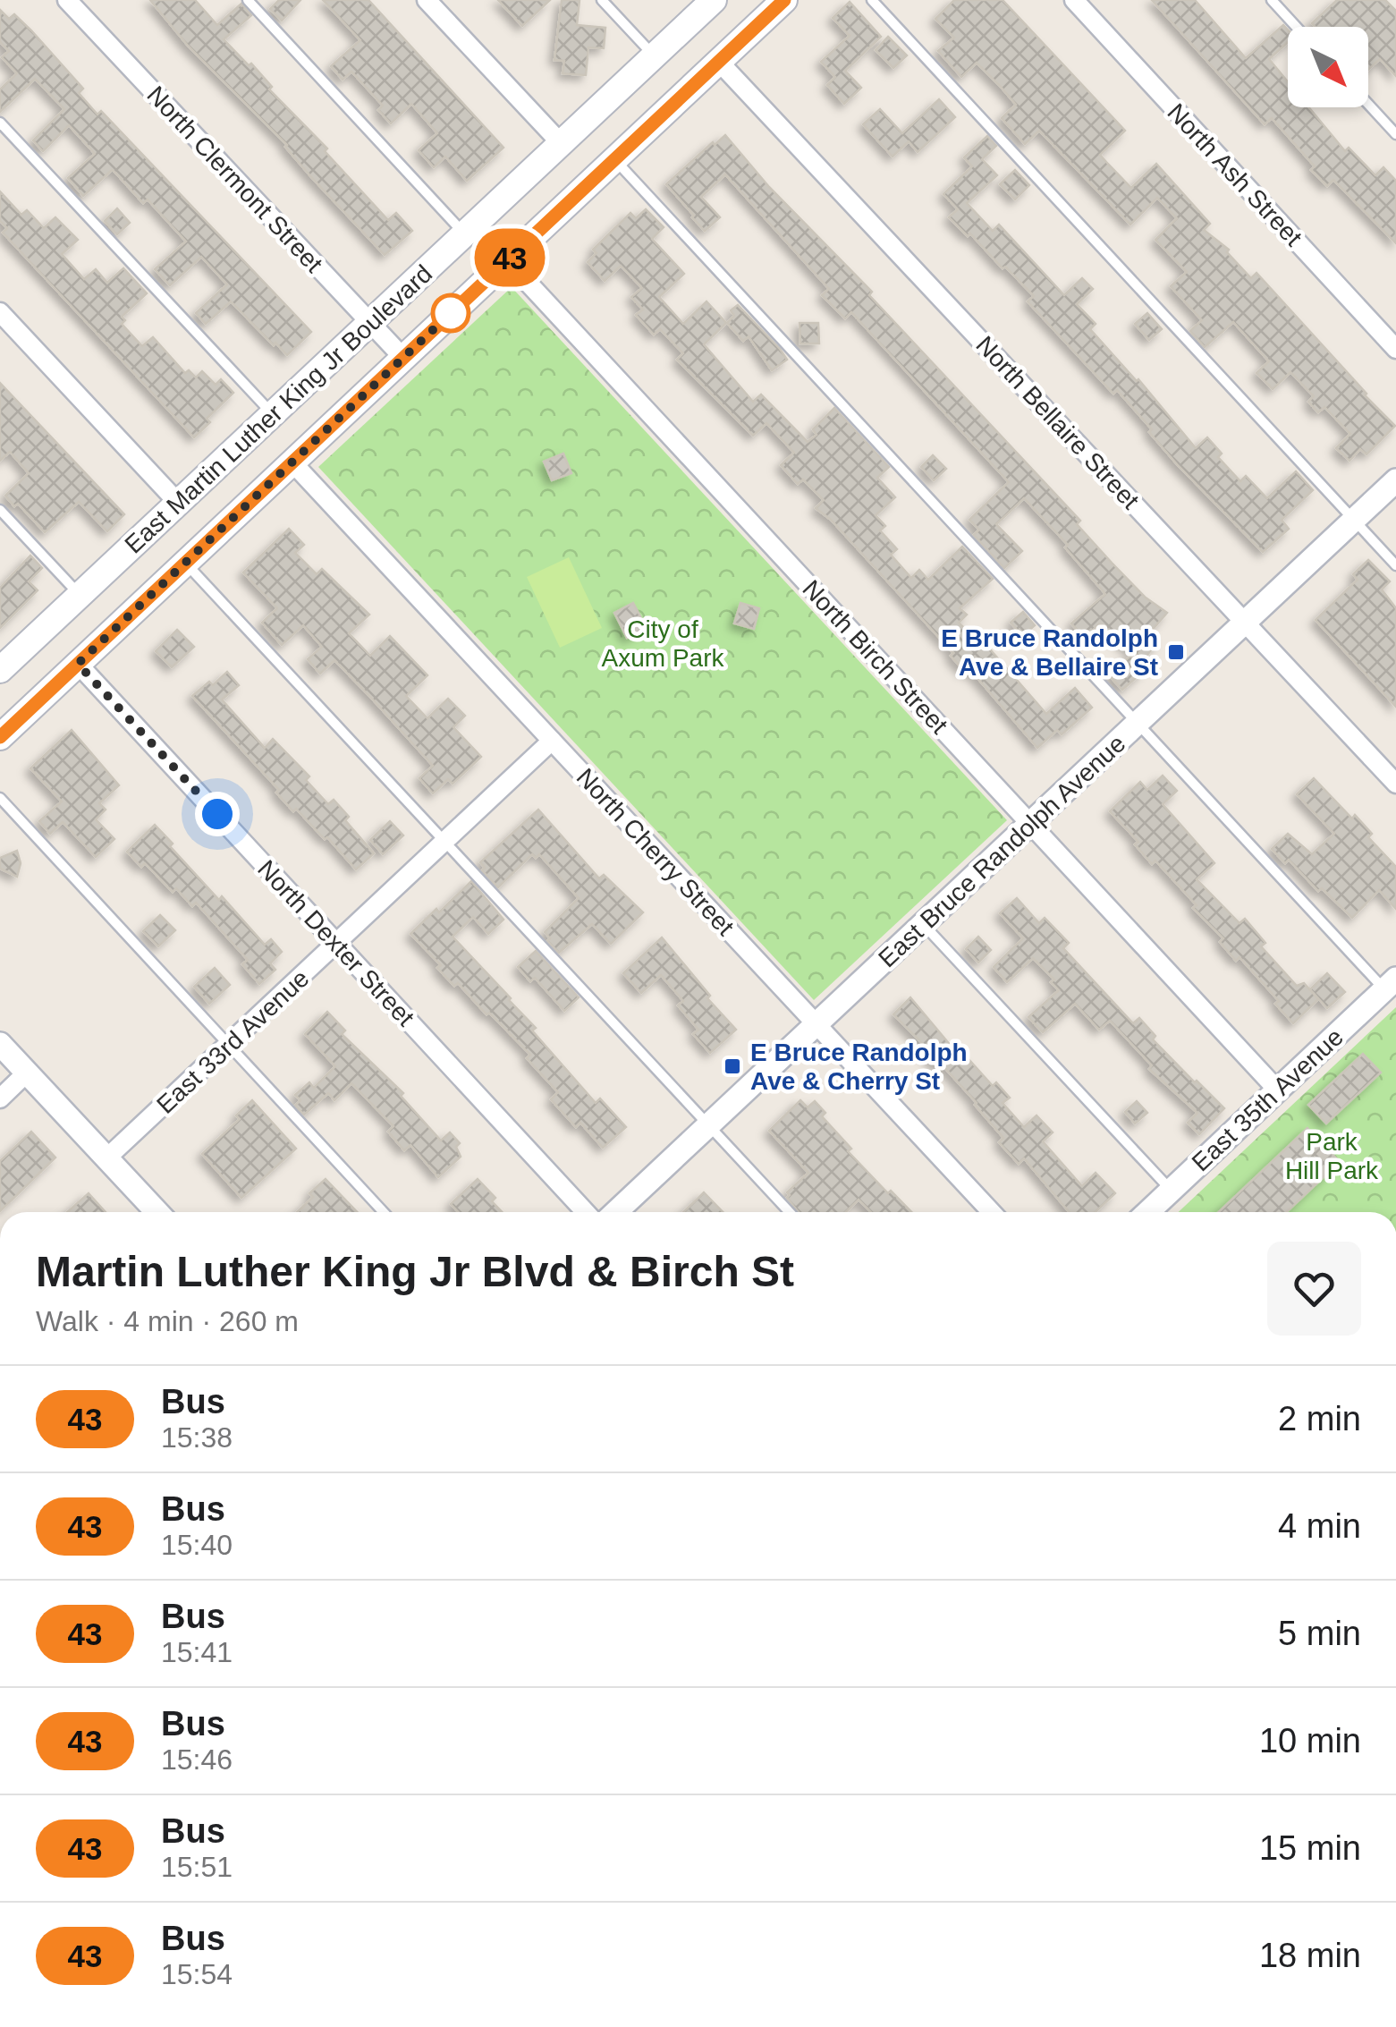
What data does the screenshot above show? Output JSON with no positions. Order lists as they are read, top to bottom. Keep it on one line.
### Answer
{"streets":{"main road":["East Martin Luther King Jr Boulevard"],"street":["North Ash Street","North Clermont Street","North Bellaire Street","North Birch Street","East Bruce Randolph Avenue","North Cherry Street","North Dexter Street","East 33rd Avenue","East 35th Avenue"]},"crossings":[["North Clermont Street","East Martin Luther King Jr Boulevard"],["East Martin Luther King Jr Boulevard","North Bellaire Street"],["East Martin Luther King Jr Boulevard","North Birch Street"],["East Martin Luther King Jr Boulevard","North Cherry Street"],["East Martin Luther King Jr Boulevard","North Dexter Street"],["North Bellaire Street","East Bruce Randolph Avenue"],["North Birch Street","East Bruce Randolph Avenue"],["North Birch Street","East 35th Avenue"],["East Bruce Randolph Avenue","North Cherry Street"],["North Cherry Street","East 33rd Avenue"],["North Dexter Street","East 33rd Avenue"]],"parks":["City of Axum Park","Park Hill Park"],"places":{"transit":["E Bruce Randolph Ave & Bellaire St","E Bruce Randolph Ave & Cherry St"]},"lines":["bus line 43"],"north":"bottom right","page":{"on_map":"43","heading":["Martin Luther King Jr Blvd & Birch St","Walk · 4 min · 260 m"],"list":[{"mark":"43","name":"Bus","note":"15:38","value":"2 min"},{"mark":"43","name":"Bus","note":"15:40","value":"4 min"},{"mark":"43","name":"Bus","note":"15:41","value":"5 min"},{"mark":"43","name":"Bus","note":"15:46","value":"10 min"},{"mark":"43","name":"Bus","note":"15:51","value":"15 min"},{"mark":"43","name":"Bus","note":"15:54","value":"18 min"}]}}
